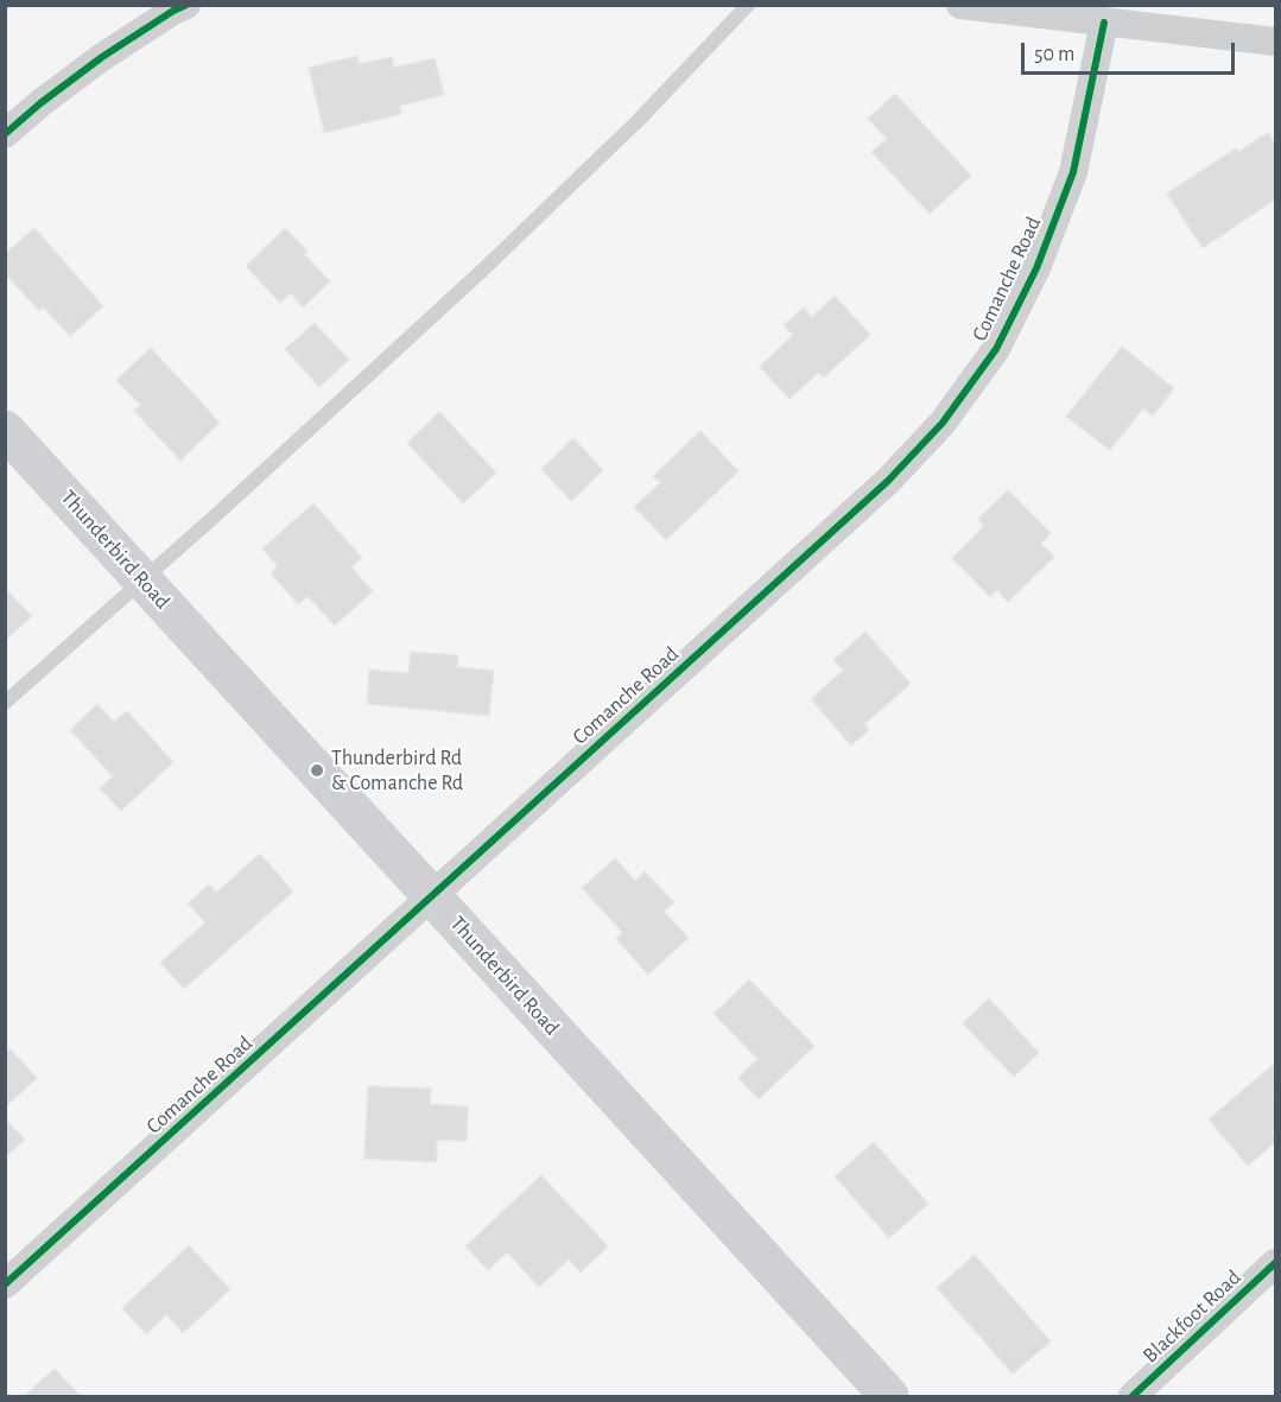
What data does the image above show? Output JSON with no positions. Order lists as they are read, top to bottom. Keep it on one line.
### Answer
{"streets":{"main road":["Thunderbird Road"],"street":["Comanche Road","Blackfoot Road"]},"crossings":[["Comanche Road","Thunderbird Road"]],"places":["Thunderbird Rd & Comanche Rd"],"scale_bar":"50 m"}
